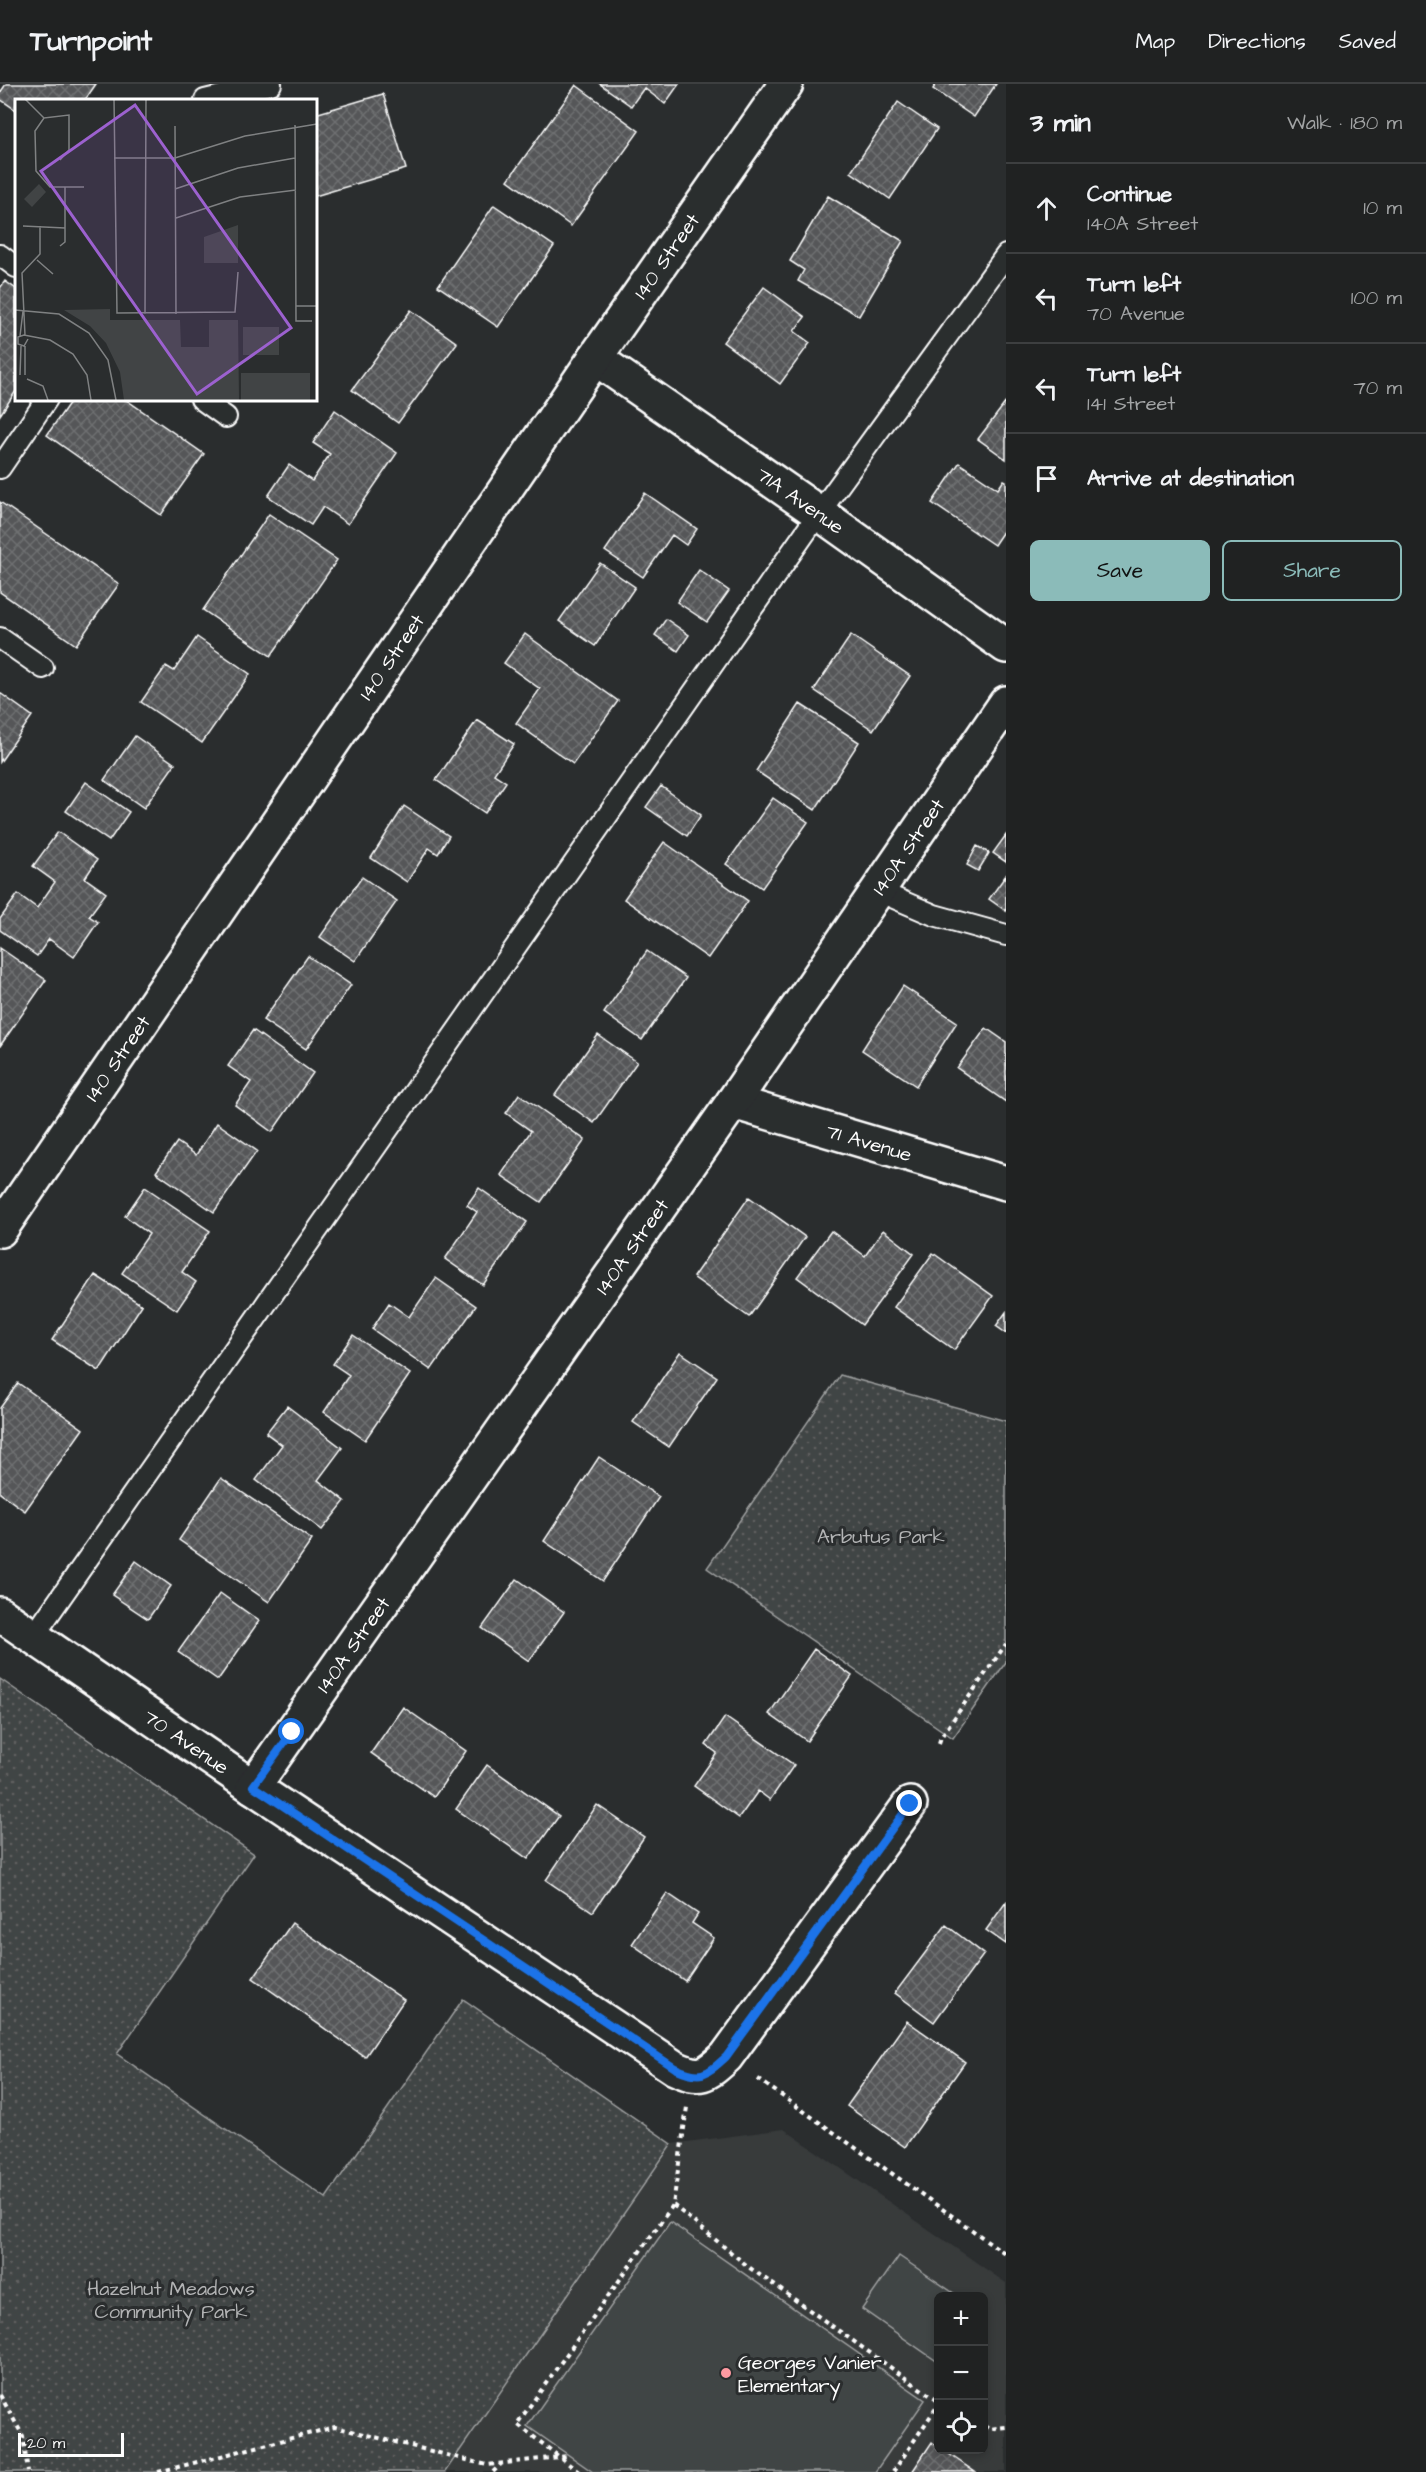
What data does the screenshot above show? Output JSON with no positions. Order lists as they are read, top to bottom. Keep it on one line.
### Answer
{"streets":{"street":["140 Street","71A Avenue","140A Street","71 Avenue","70 Avenue"]},"crossings":[["140 Street","71A Avenue"],["140A Street","71 Avenue"],["140A Street","70 Avenue"]],"parks":["Arbutus Park","Hazelnut Meadows Community Park"],"places":["Georges Vanier Elementary"],"scale_bar":"20 m","page":{"header":"Turnpoint","nav":["Map","Directions","Saved"],"heading":["3 min","Walk · 180 m"],"list":[["Continue","140A Street","10 m"],["Turn left","70 Avenue","100 m"],["Turn left","141 Street","70 m"],"Arrive at destination"],"buttons":["Save","Share"],"map_buttons":["+","−"],"scale":"20 m"}}
